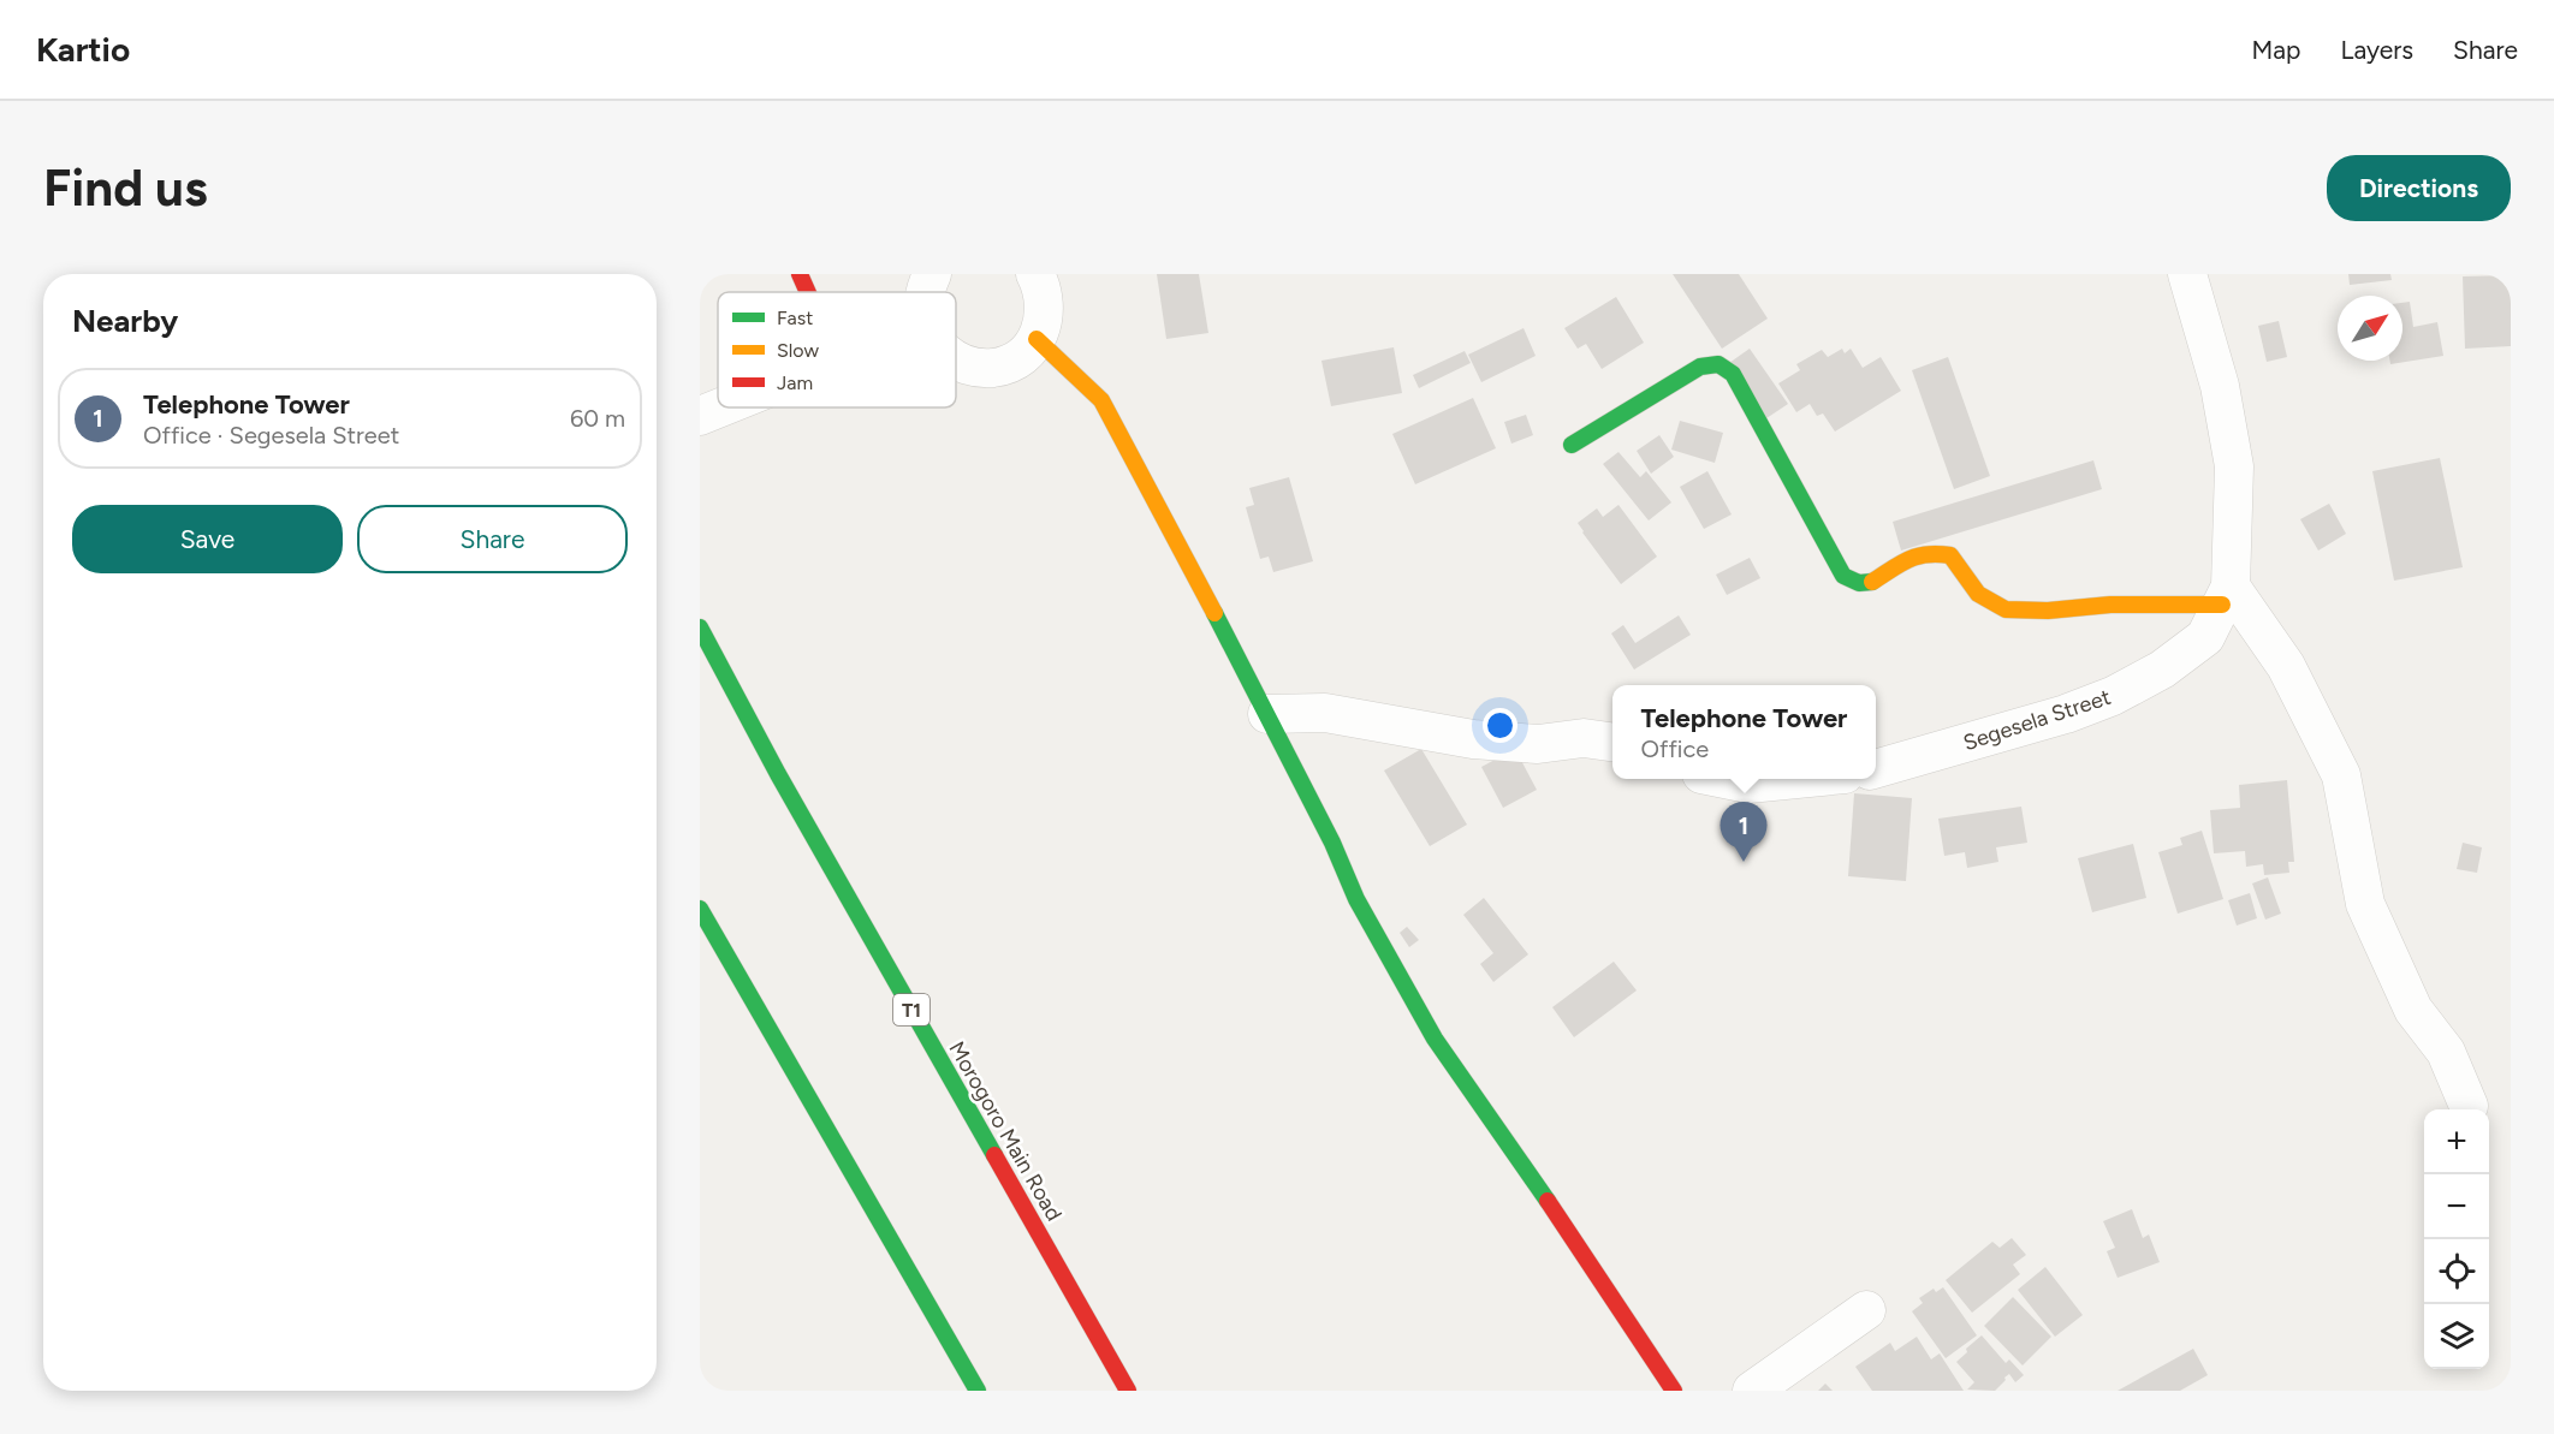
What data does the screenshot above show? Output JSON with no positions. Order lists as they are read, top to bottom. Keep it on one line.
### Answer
{"streets":{"main road":["T1","Morogoro Main Road"],"street":["Segesela Street"]},"legend":["Fast","Slow","Jam"],"north":"top right","page":{"header":"Kartio","nav":["Map","Layers","Share"],"buttons":["Directions",["Save","Share"]],"title":"Find us","heading":"Nearby","list":[{"mark":"1","name":"Telephone Tower","note":"Office · Segesela Street","value":"60 m"}],"popup":["Telephone Tower","Office"],"pins":"1","map_buttons":["+","−"]}}
